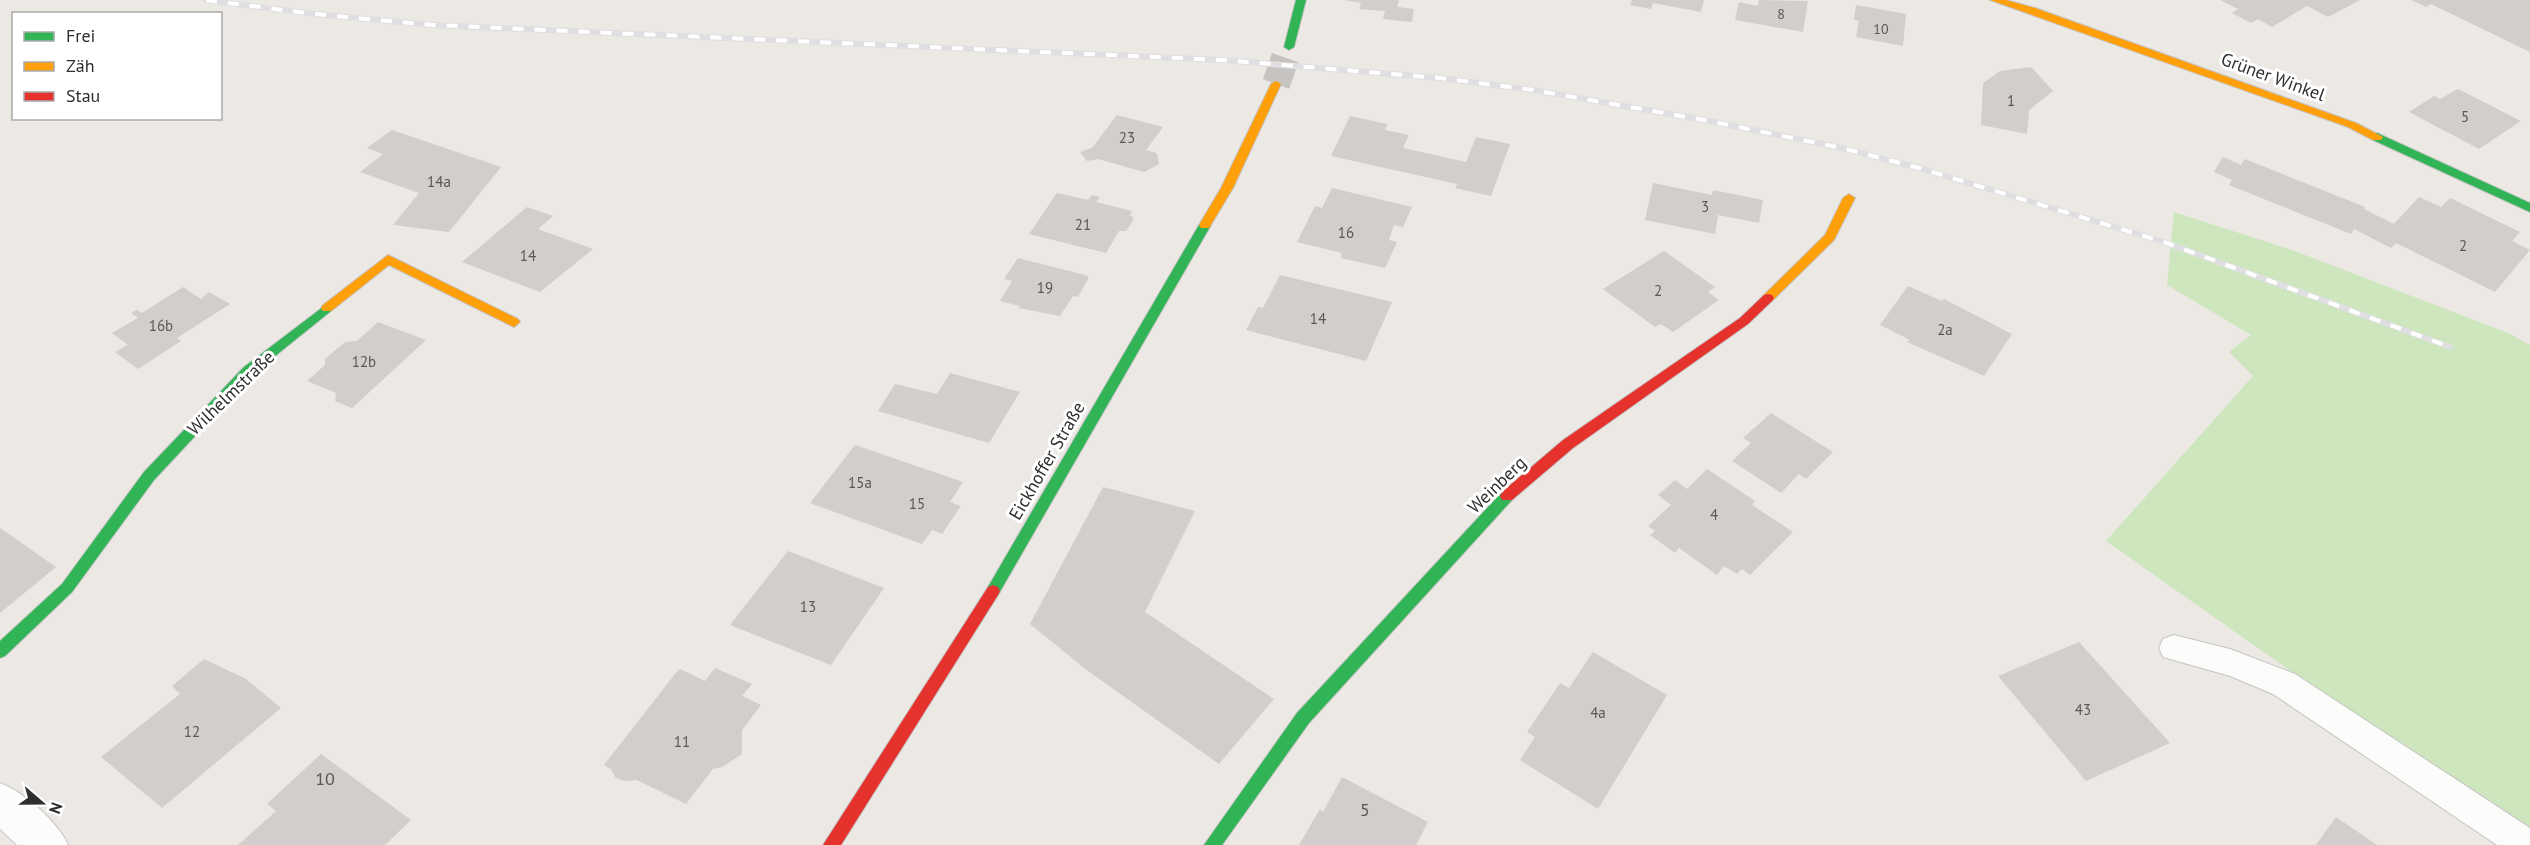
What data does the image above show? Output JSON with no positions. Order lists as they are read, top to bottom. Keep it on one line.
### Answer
{"streets":{"street":["Grüner Winkel","Wilhelmstraße","Eickhoffer Straße","Weinberg"]},"house_numbers":["8","10","1","5","23","14a","3","21","16","2","14","19","2","14","16b","2a","12b","15a","15","4","13","43","4a","12","11","10","5"],"legend":["Frei","Zäh","Stau"],"north":"right"}
